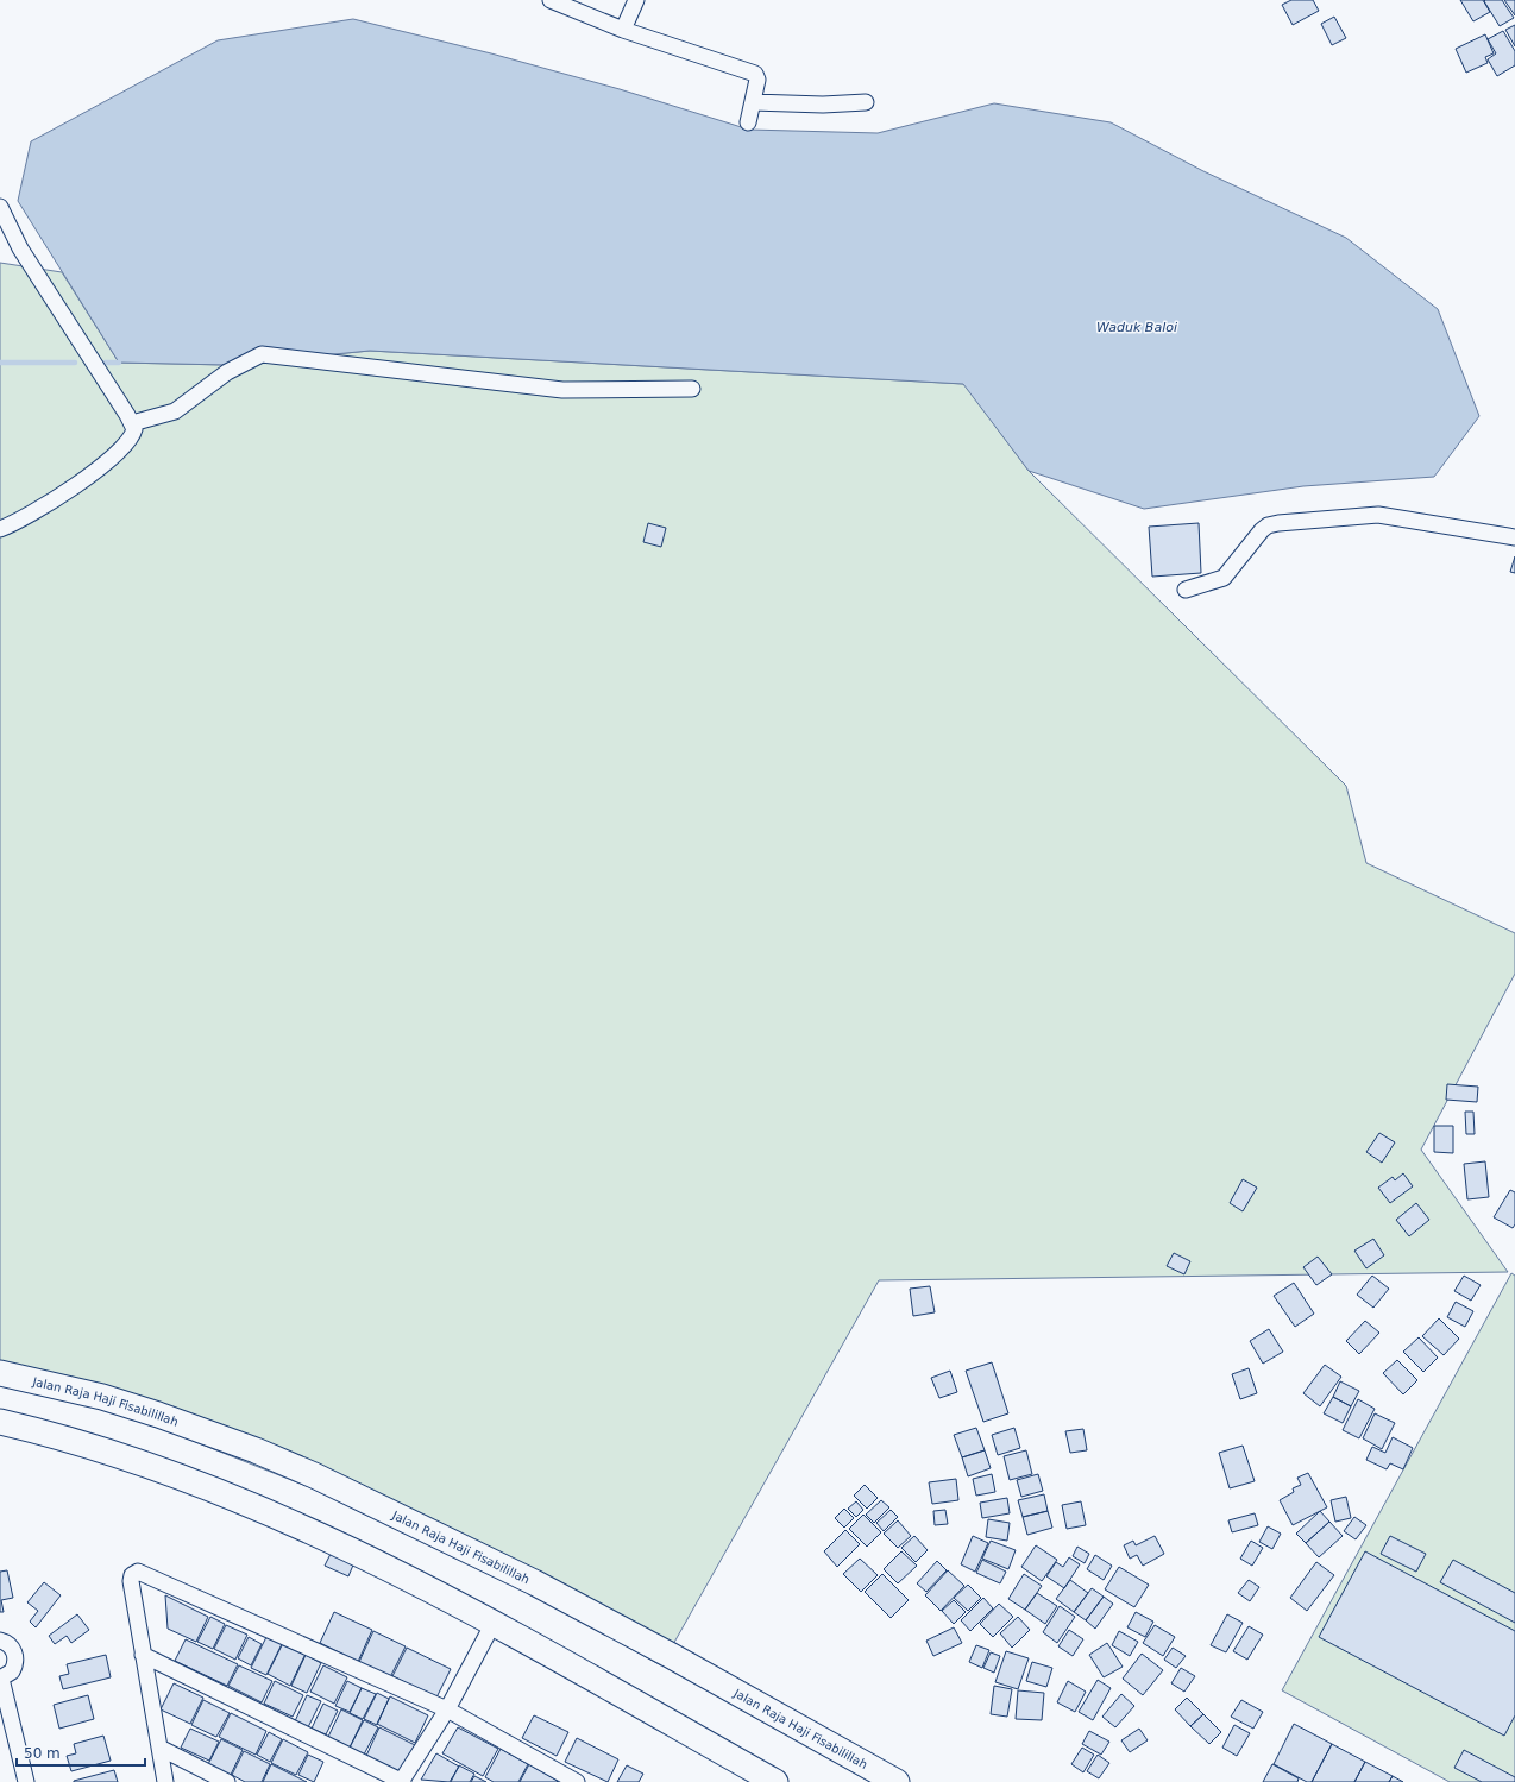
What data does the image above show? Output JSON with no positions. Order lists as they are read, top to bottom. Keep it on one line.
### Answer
{"streets":{"main road":["Jalan Raja Haji Fisabilillah"]},"water":["Waduk Baloi"],"scale_bar":"50 m"}
